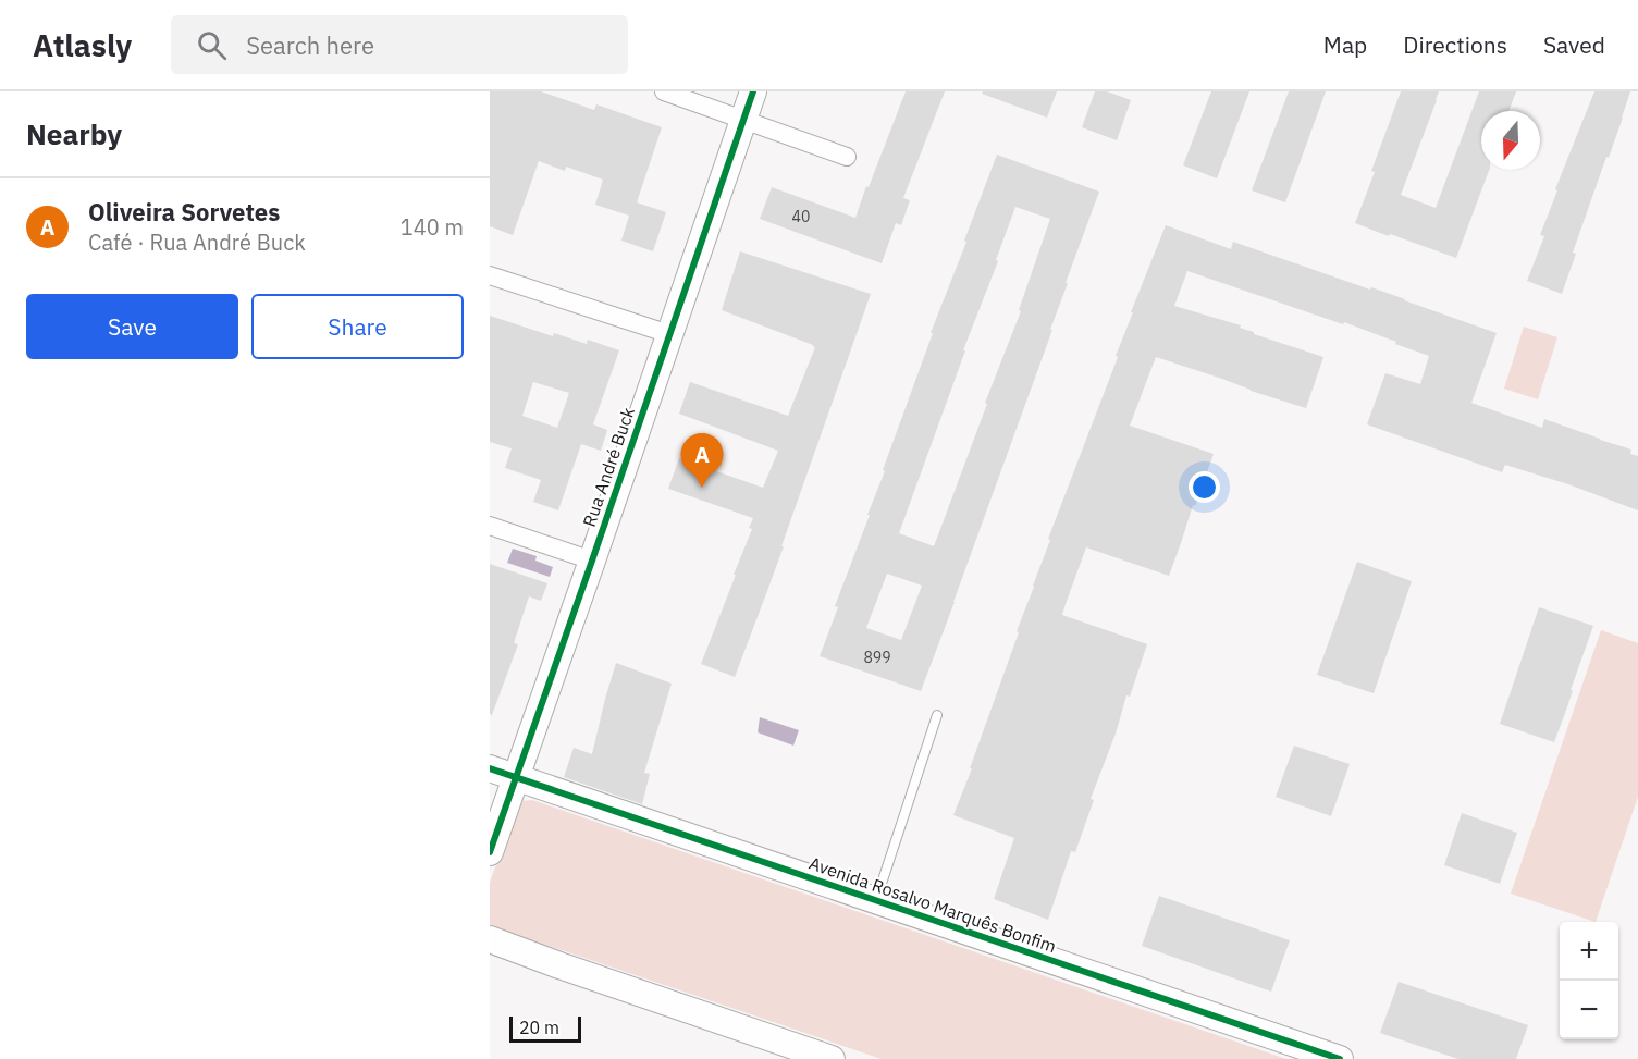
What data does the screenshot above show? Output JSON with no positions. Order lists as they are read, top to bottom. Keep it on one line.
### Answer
{"streets":{"street":["Rua André Buck","Avenida Rosalvo Marquês Bonfim"]},"crossings":[["Rua André Buck","Avenida Rosalvo Marquês Bonfim"]],"house_numbers":["40","899"],"scale_bar":"20 m","north":"bottom","page":{"header":"Atlasly","search":"Search here","nav":["Map","Directions","Saved"],"heading":"Nearby","list":[{"mark":"A","name":"Oliveira Sorvetes","note":"Café · Rua André Buck","value":"140 m"}],"buttons":["Save","Share"],"pins":"A","map_buttons":["+","−"],"scale":"20 m"}}
